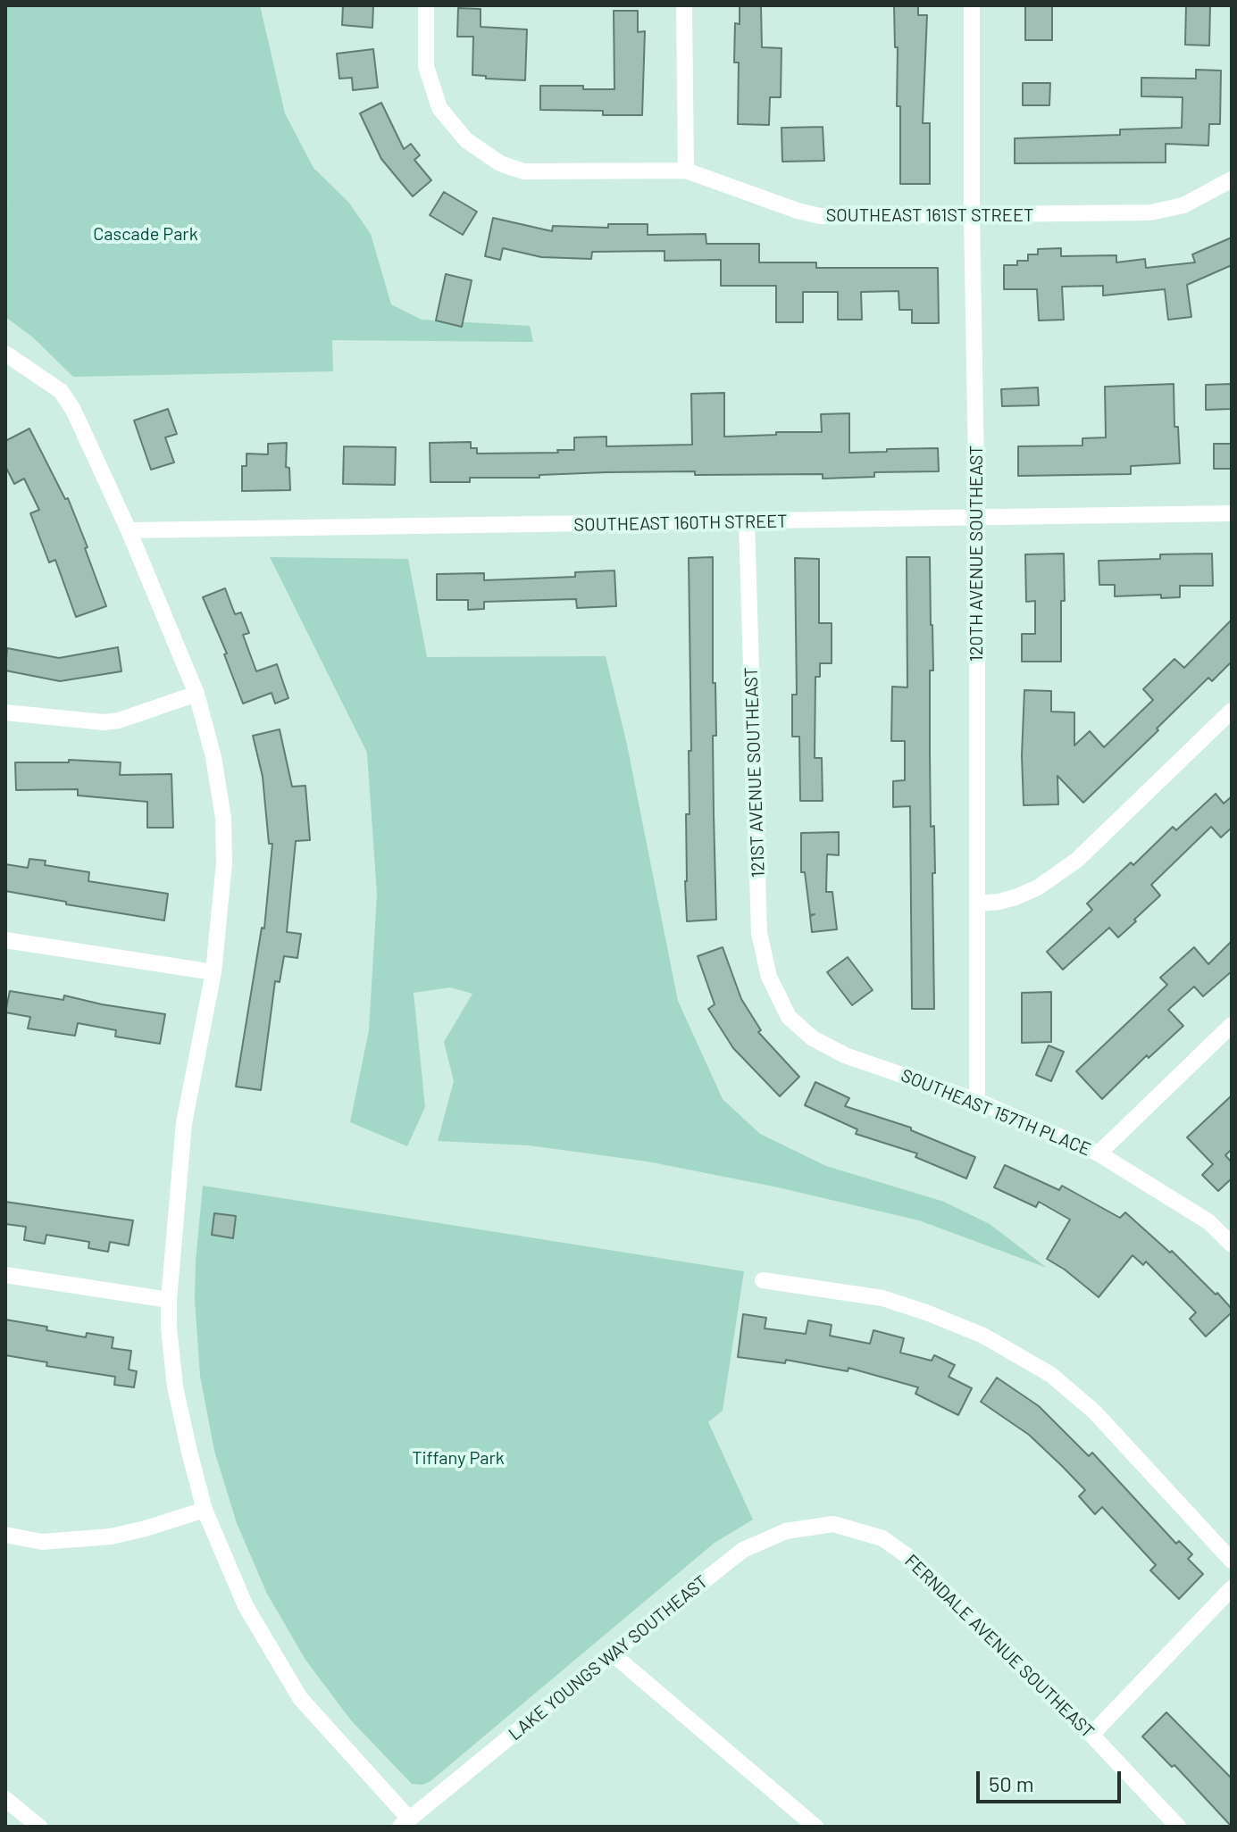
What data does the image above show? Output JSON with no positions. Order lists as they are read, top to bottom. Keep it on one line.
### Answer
{"streets":{"street":["SOUTHEAST 161ST STREET","SOUTHEAST 160TH STREET","120TH AVENUE SOUTHEAST","121ST AVENUE SOUTHEAST","SOUTHEAST 157TH PLACE","FERNDALE AVENUE SOUTHEAST","LAKE YOUNGS WAY SOUTHEAST"]},"crossings":[["SOUTHEAST 161ST STREET","120TH AVENUE SOUTHEAST"],["SOUTHEAST 160TH STREET","120TH AVENUE SOUTHEAST"],["SOUTHEAST 160TH STREET","121ST AVENUE SOUTHEAST"],["120TH AVENUE SOUTHEAST","SOUTHEAST 157TH PLACE"],["121ST AVENUE SOUTHEAST","SOUTHEAST 157TH PLACE"],["FERNDALE AVENUE SOUTHEAST","LAKE YOUNGS WAY SOUTHEAST"]],"parks":["Cascade Park","Tiffany Park"],"scale_bar":"50 m"}
